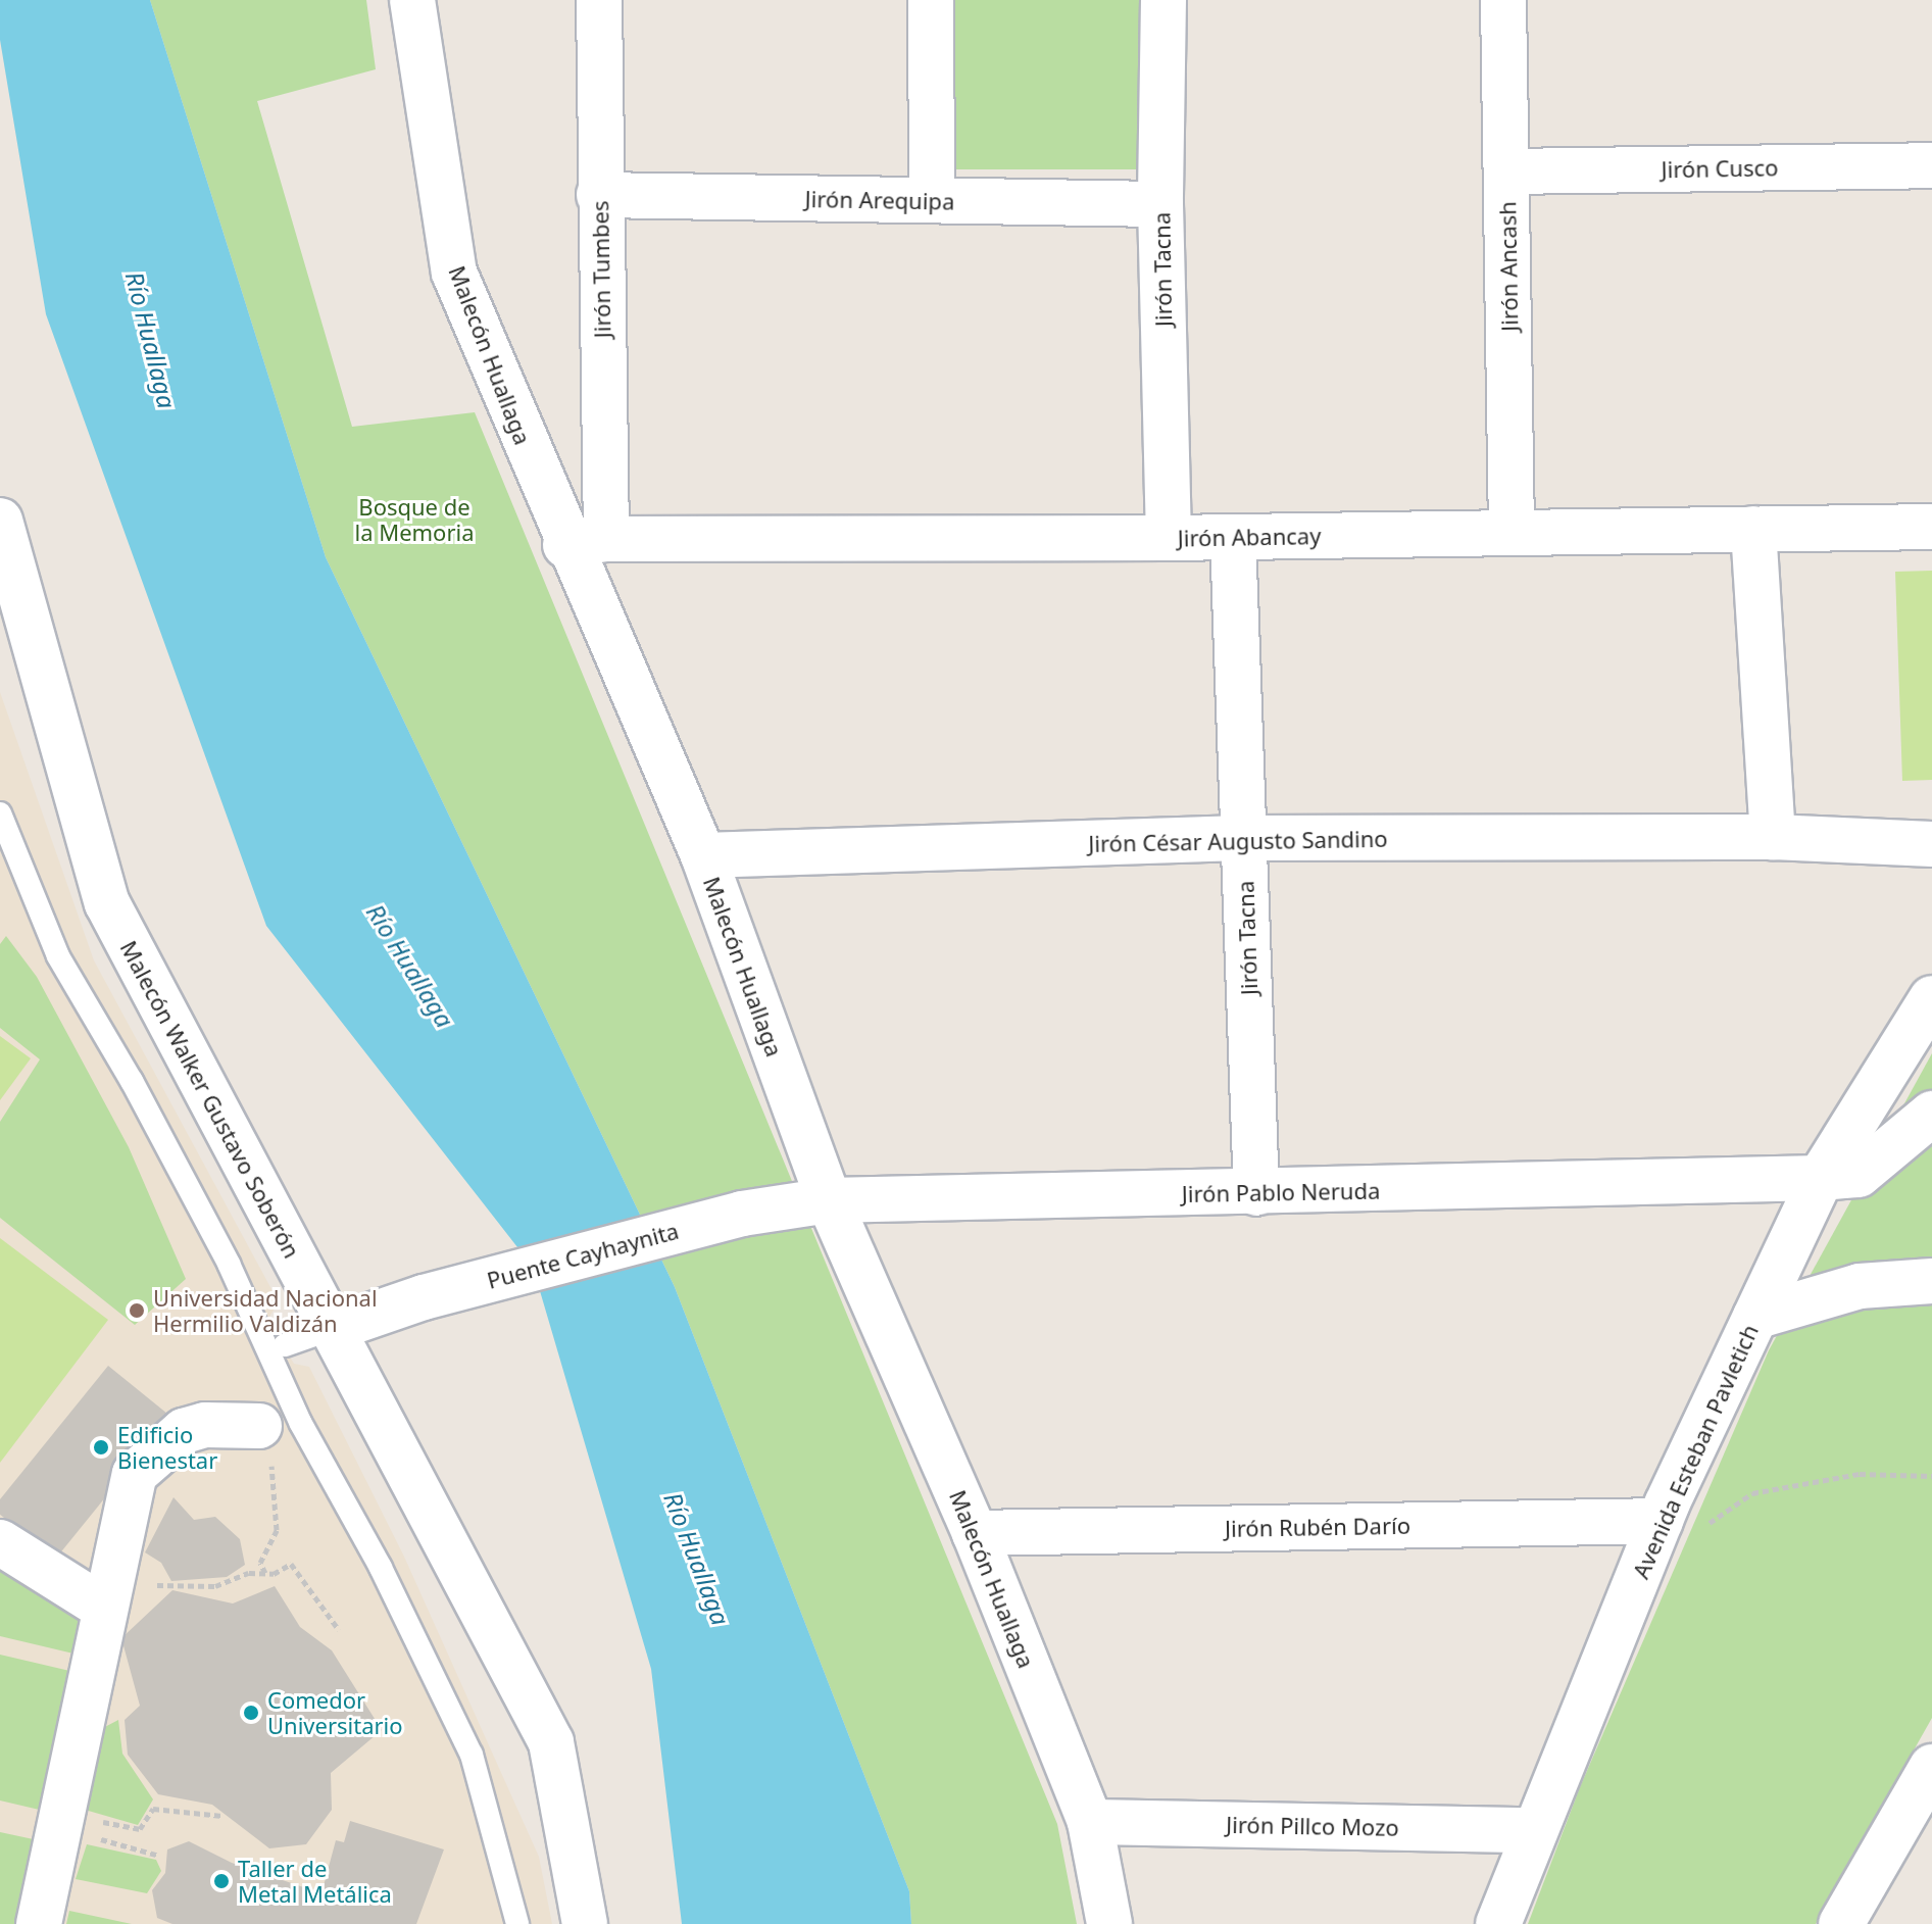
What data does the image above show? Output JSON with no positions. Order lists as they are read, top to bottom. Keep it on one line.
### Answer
{"streets":{"street":["Jirón Cusco","Jirón Arequipa","Jirón Ancash","Jirón Tumbes","Jirón Tacna","Malecón Huallaga","Jirón Abancay","Jirón César Augusto Sandino","Malecón Walker Gustavo Soberón","Jirón Pablo Neruda","Puente Cayhaynita","Avenida Esteban Pavletich","Jirón Rubén Darío","Jirón Pillco Mozo"]},"crossings":[["Jirón Cusco","Jirón Ancash"],["Jirón Arequipa","Jirón Tumbes"],["Jirón Arequipa","Jirón Tacna"],["Jirón Ancash","Jirón Abancay"],["Jirón Tumbes","Malecón Huallaga"],["Jirón Tumbes","Jirón Abancay"],["Jirón Tacna","Jirón Abancay"],["Jirón Tacna","Jirón César Augusto Sandino"],["Jirón Tacna","Jirón Pablo Neruda"],["Malecón Huallaga","Jirón Abancay"],["Malecón Huallaga","Jirón César Augusto Sandino"],["Malecón Huallaga","Jirón Pablo Neruda"],["Malecón Huallaga","Jirón Rubén Darío"],["Malecón Huallaga","Jirón Pillco Mozo"],["Malecón Walker Gustavo Soberón","Puente Cayhaynita"],["Jirón Pablo Neruda","Puente Cayhaynita"],["Jirón Pablo Neruda","Avenida Esteban Pavletich"],["Avenida Esteban Pavletich","Jirón Rubén Darío"],["Avenida Esteban Pavletich","Jirón Pillco Mozo"]],"water":["Río Huallaga"],"parks":["Bosque de la Memoria"],"places":["Universidad Nacional Hermilio Valdizán","Edificio Bienestar","Comedor Universitario","Taller de Metal Metálica"]}
